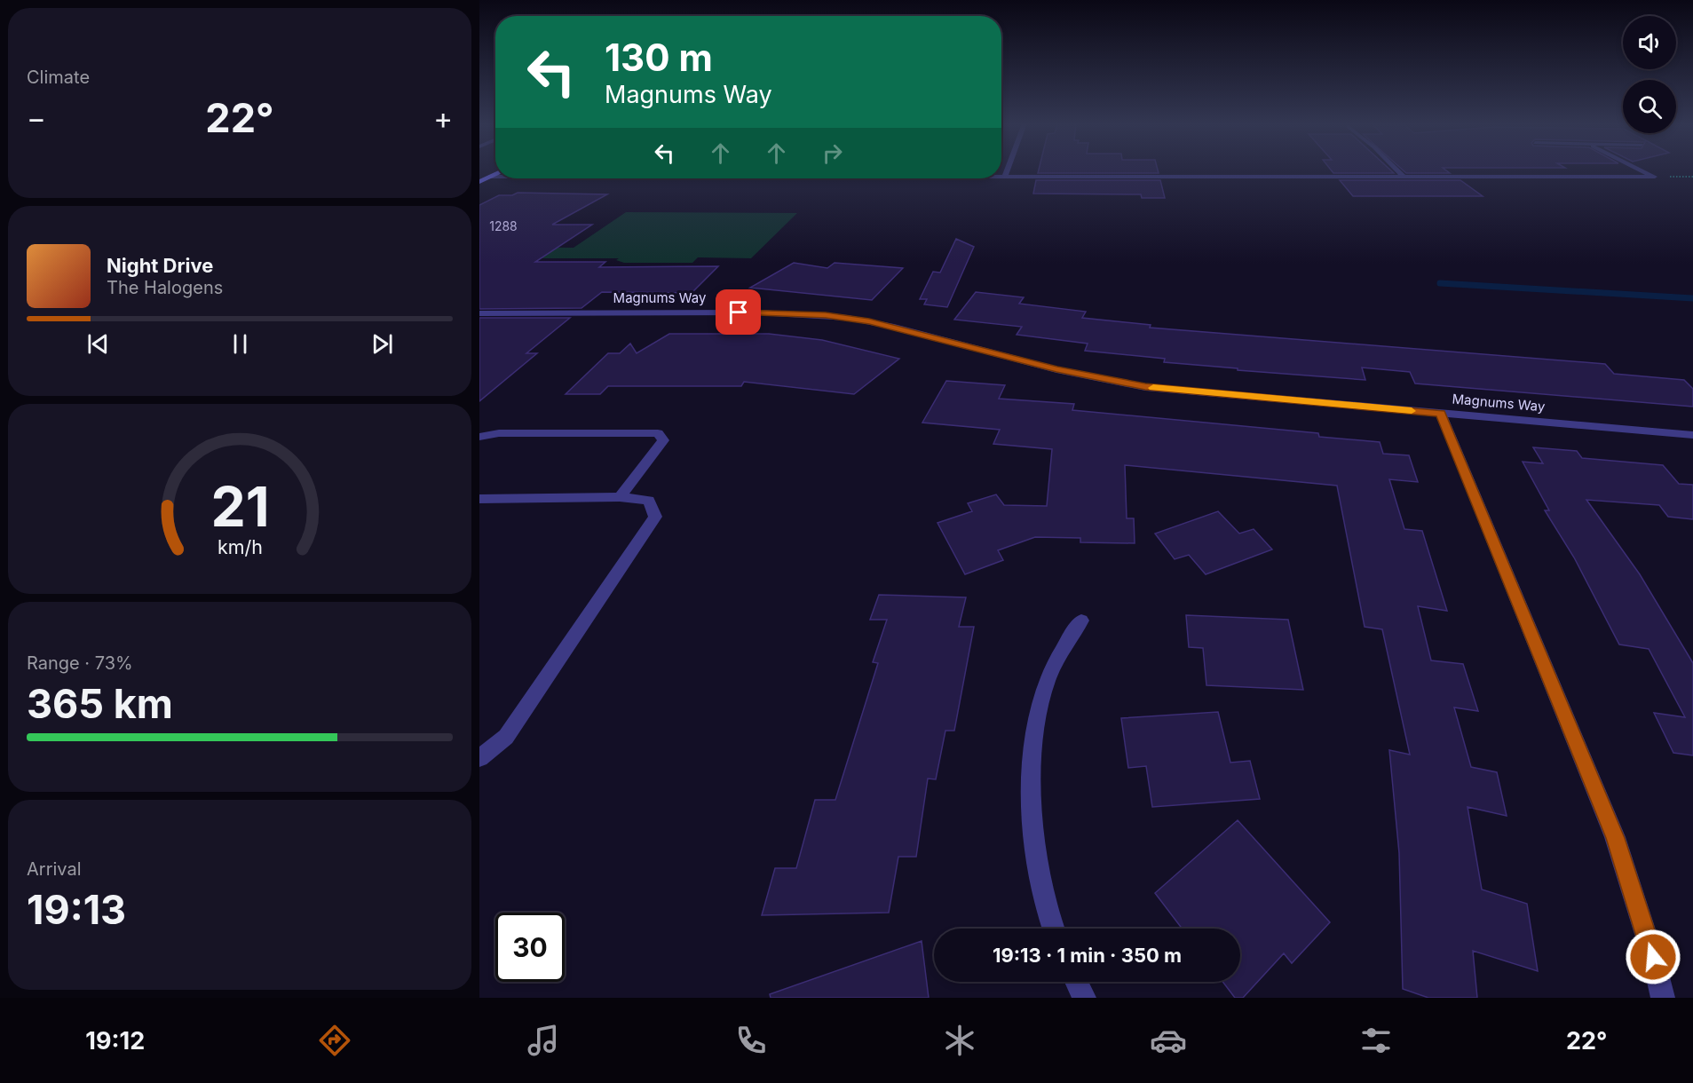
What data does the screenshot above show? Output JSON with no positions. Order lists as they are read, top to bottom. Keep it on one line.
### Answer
{"streets":{"street":["Magnums Way"]},"house_numbers":["1288"],"page":{"tile":["Climate",["Range · 73%","365 km"],["Arrival","19:13"]],"turn":["130 m","Magnums Way"],"heat":["−","22°","+"],"song":["Night Drive","The Halogens"],"limit":"30","trip":"19:13 · 1 min · 350 m","tabs":["19:12","22°"],"gauge":["21","km/h"]}}
